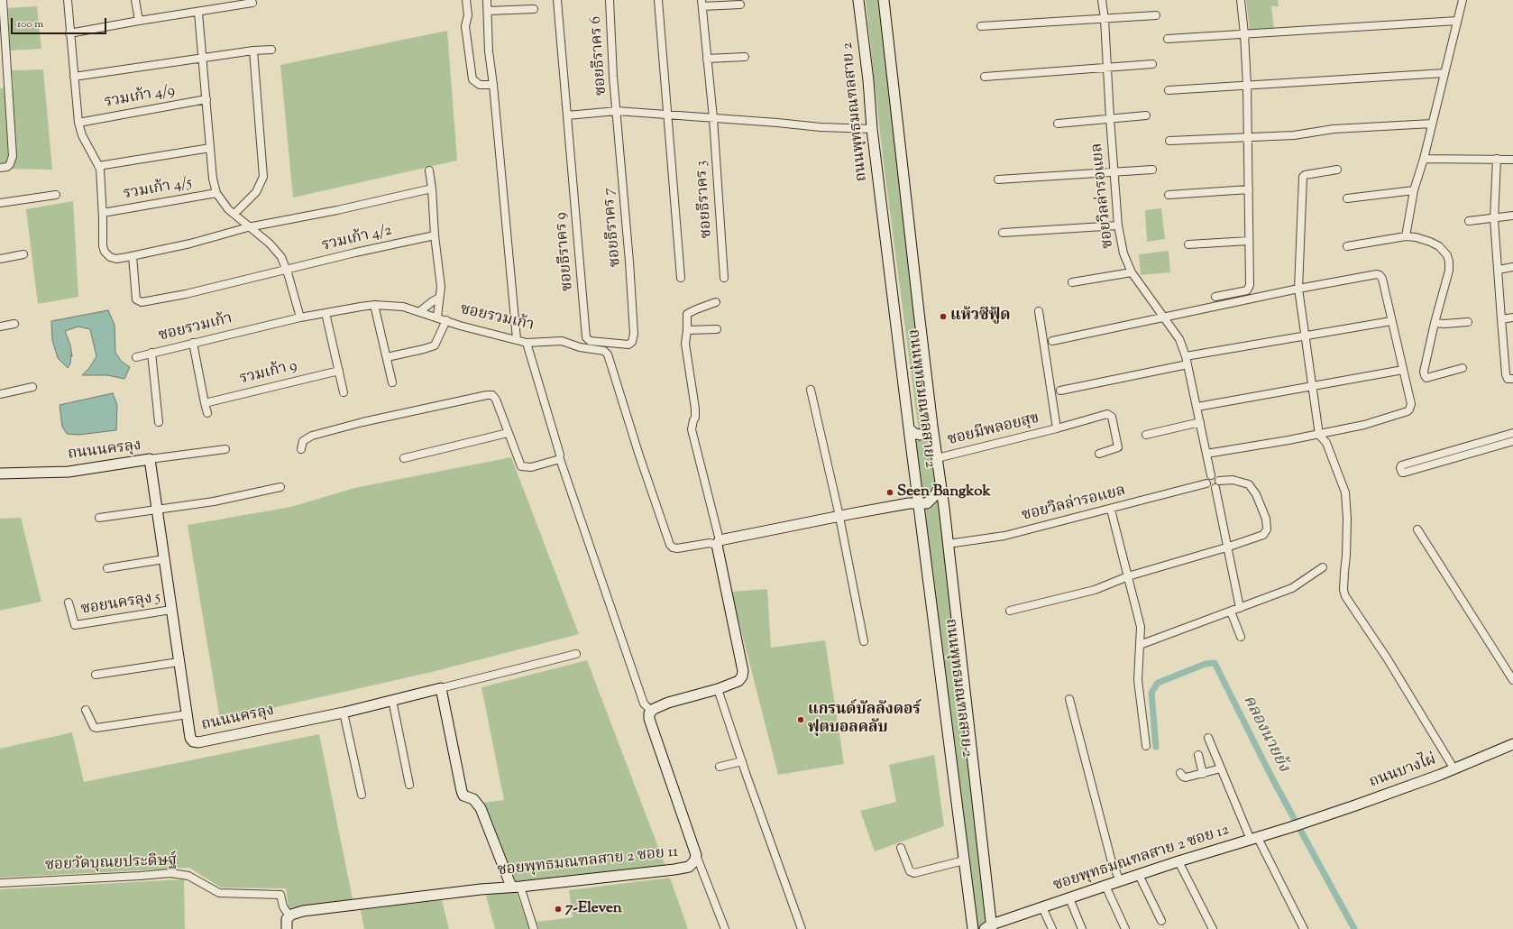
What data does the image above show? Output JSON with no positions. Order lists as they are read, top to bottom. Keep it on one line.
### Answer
{"streets":{"street":["ซอยธีราคร 6","รวมเก้า 4/9","ถนนพุทธมณฑลสาย 2","รวมเก้า 4/5","ซอยวิลล่ารอแยล","ซอยธีราคร 3","ซอยธีราคร 7","รวมเก้า 4/2","ซอยธีราคร 9","ซอยรวมเก้า","รวมเก้า 9","ซอยมีพลอยสุข","ถนนนครลุง","ซอยนครลุง 5","ถนนบางไผ่","ซอยพุทธมณฑลสาย 2 ซอย 12","ซอยพุทธมณฑลสาย 2 ซอย 11","ซอยวัดบุณยประดิษฐ์"]},"crossings":[["ซอยธีราคร 6","ซอยธีราคร 7"],["ถนนพุทธมณฑลสาย 2","ซอยวิลล่ารอแยล"],["ถนนพุทธมณฑลสาย 2","ซอยมีพลอยสุข"],["ถนนพุทธมณฑลสาย 2","ซอยพุทธมณฑลสาย 2 ซอย 12"],["ซอยธีราคร 7","ซอยธีราคร 9"],["ถนนนครลุง","ซอยนครลุง 5"],["ถนนบางไผ่","ซอยพุทธมณฑลสาย 2 ซอย 12"],["ซอยพุทธมณฑลสาย 2 ซอย 11","ซอยวัดบุณยประดิษฐ์"]],"water":["คลองนายย้ง"],"places":["แห้วซีฟู้ด","Seen Bangkok","แกรนด์บัลลังดอร์ ฟุตบอลคลับ","7-Eleven"],"scale_bar":"100 m"}
